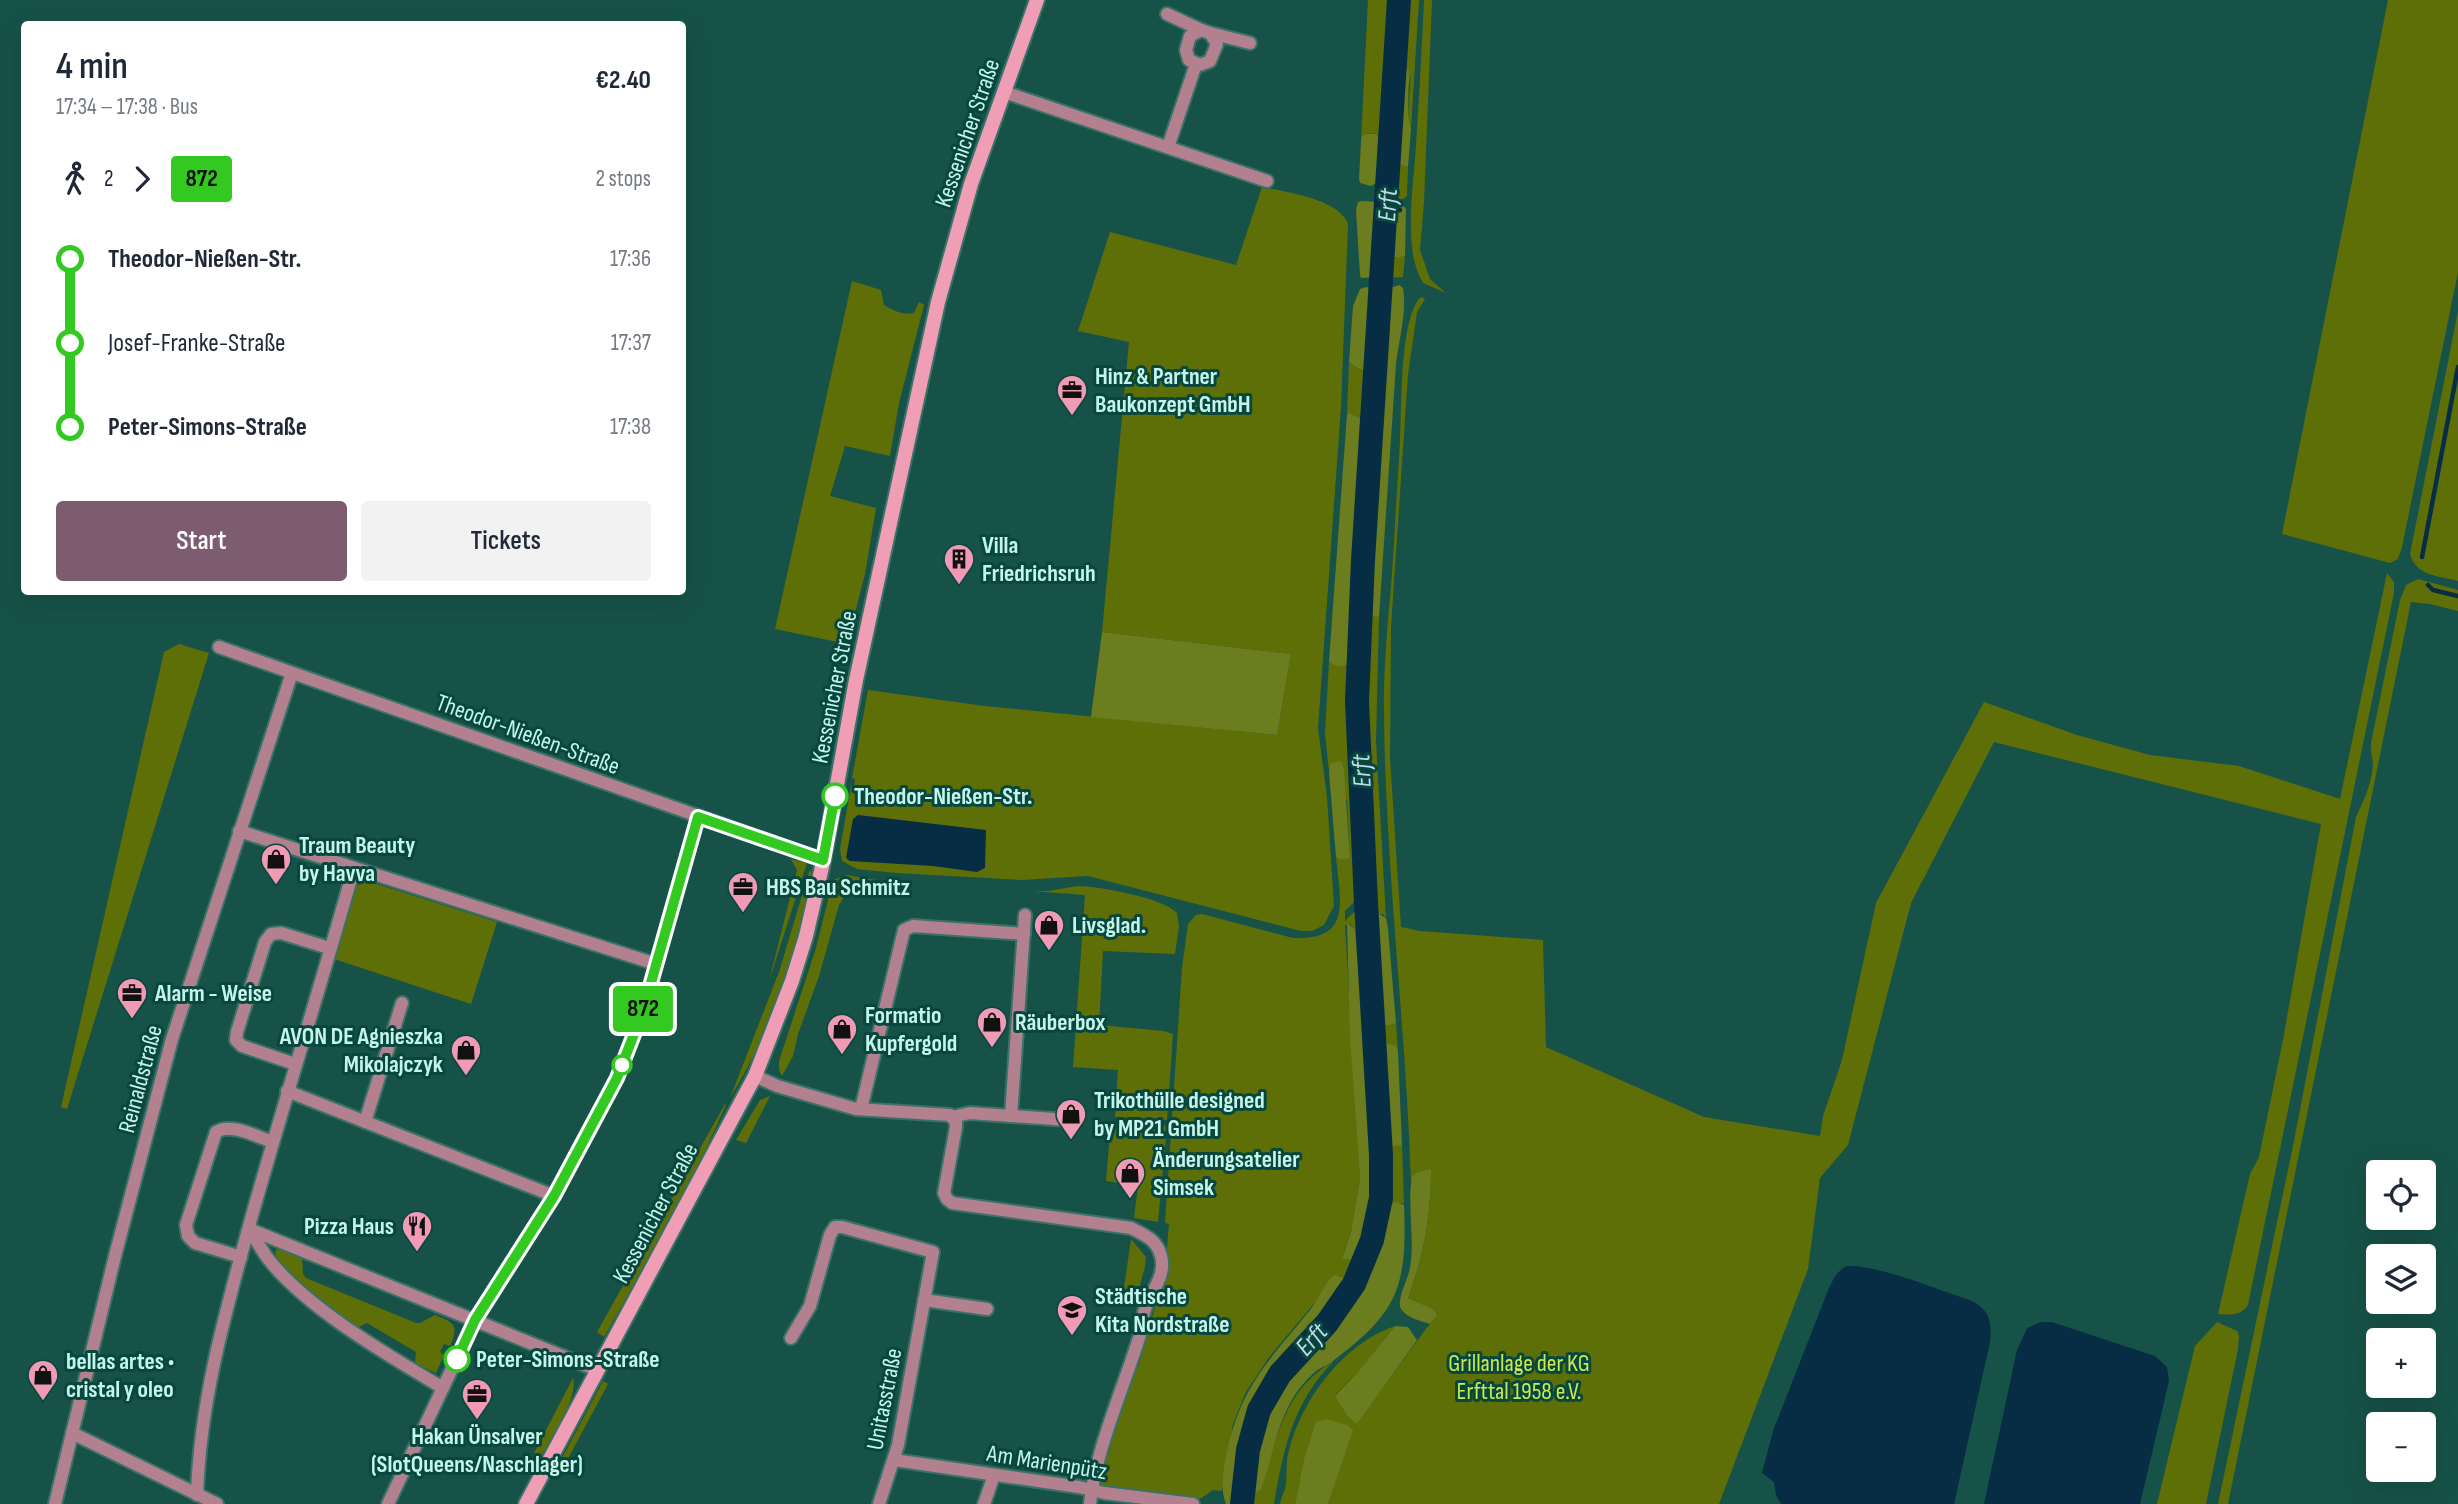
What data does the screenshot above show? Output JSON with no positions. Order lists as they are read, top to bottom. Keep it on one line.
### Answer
{"streets":{"main road":["Kessenicher Straße"],"street":["Theodor-Nießen-Straße","Reinaldstraße","Unitasstraße","Am Marienpütz"]},"crossings":[["Kessenicher Straße","Theodor-Nießen-Straße"],["Theodor-Nießen-Straße","Reinaldstraße"],["Unitasstraße","Am Marienpütz"]],"water":["Erft"],"parks":["Grillanlage der KG Erfttal 1958 e.V."],"places":{"office":["Hinz & Partner Baukonzept GmbH","HBS Bau Schmitz","Alarm - Weise","Hakan Ünsalver (SlotQueens/Naschlager)"],"building":["Villa Friedrichsruh"],"other":["Theodor-Nießen-Str.","Peter-Simons-Straße"],"shop":["Traum Beauty by Havva","Livsglad.","Räuberbox","Formatio Kupfergold","AVON DE Agnieszka Mikolajczyk","Trikothülle designed by MP21 GmbH","Änderungsatelier Simsek","bellas artes • cristal y oleo"],"restaurant":["Pizza Haus"],"school or university":["Städtische Kita Nordstraße"]},"lines":["bus line 872"],"page":{"on_map":"872","heading":["4 min","17:34 – 17:38 · Bus","€2.40"],"legs":["2","872","2 stops"],"list":[{"name":"Theodor-Nießen-Str.","value":"17:36"},{"name":"Josef-Franke-Straße","value":"17:37"},{"name":"Peter-Simons-Straße","value":"17:38"}],"buttons":["Start","Tickets"],"map_buttons":["+","−"]}}
